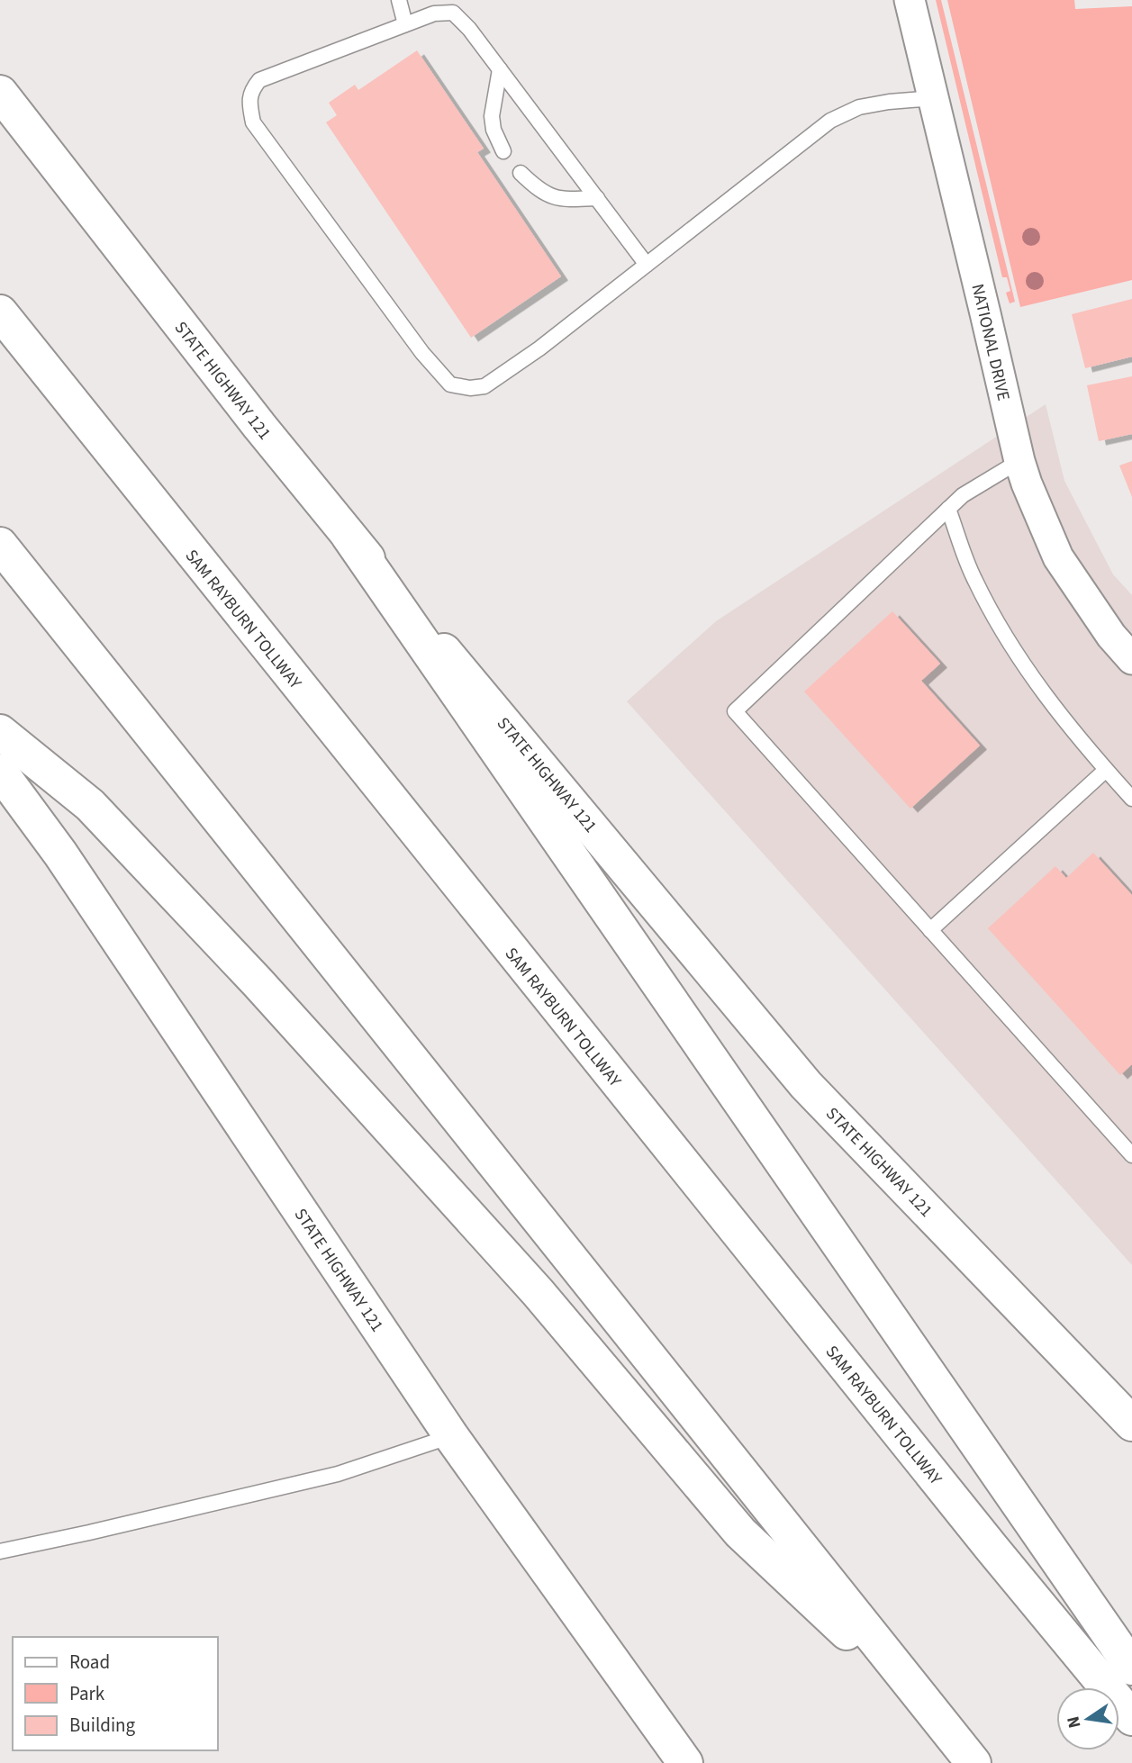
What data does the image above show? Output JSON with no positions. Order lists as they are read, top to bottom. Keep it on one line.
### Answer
{"streets":{"main road":["STATE HIGHWAY 121","SAM RAYBURN TOLLWAY"],"street":["NATIONAL DRIVE"]},"legend":["Road","Park","Building"],"north":"left"}
